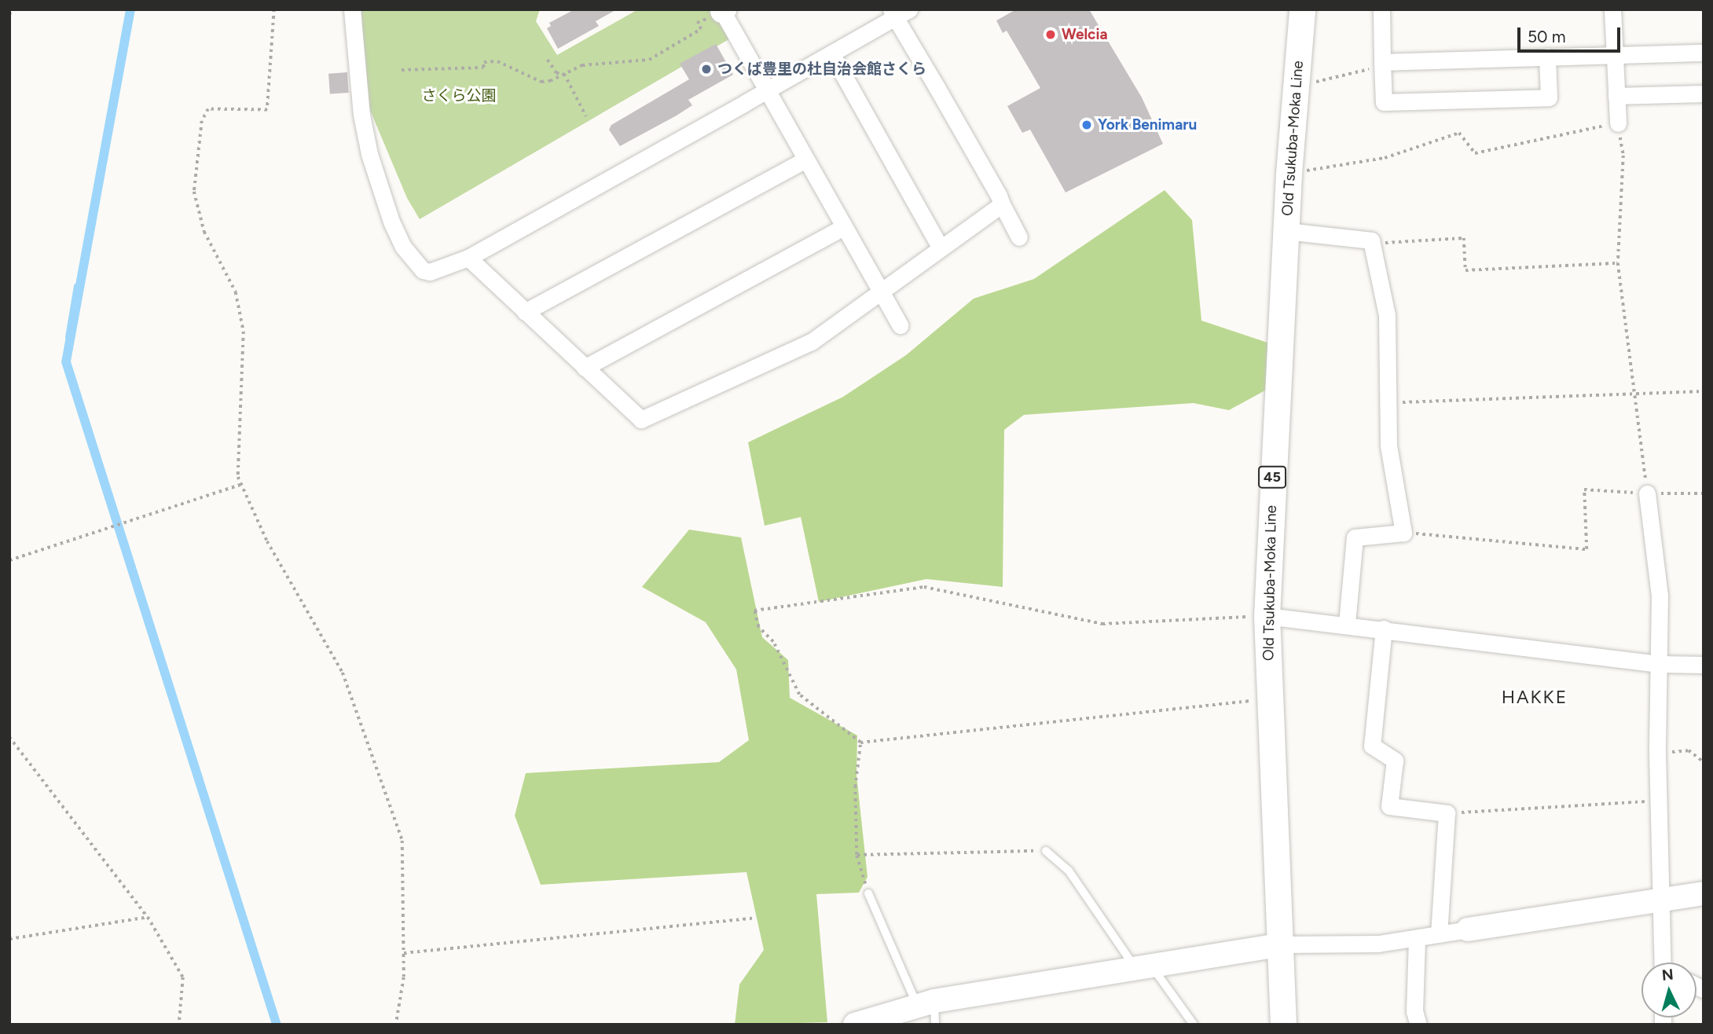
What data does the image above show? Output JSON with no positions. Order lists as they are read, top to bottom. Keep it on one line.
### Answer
{"streets":{"main road":["Old Tsukuba-Moka Line","45"]},"districts":["HAKKE"],"parks":["さくら公園"],"places":["Welcia","つくば豊里の杜自治会館さくら","York Benimaru"],"scale_bar":"50 m","north":"top"}
